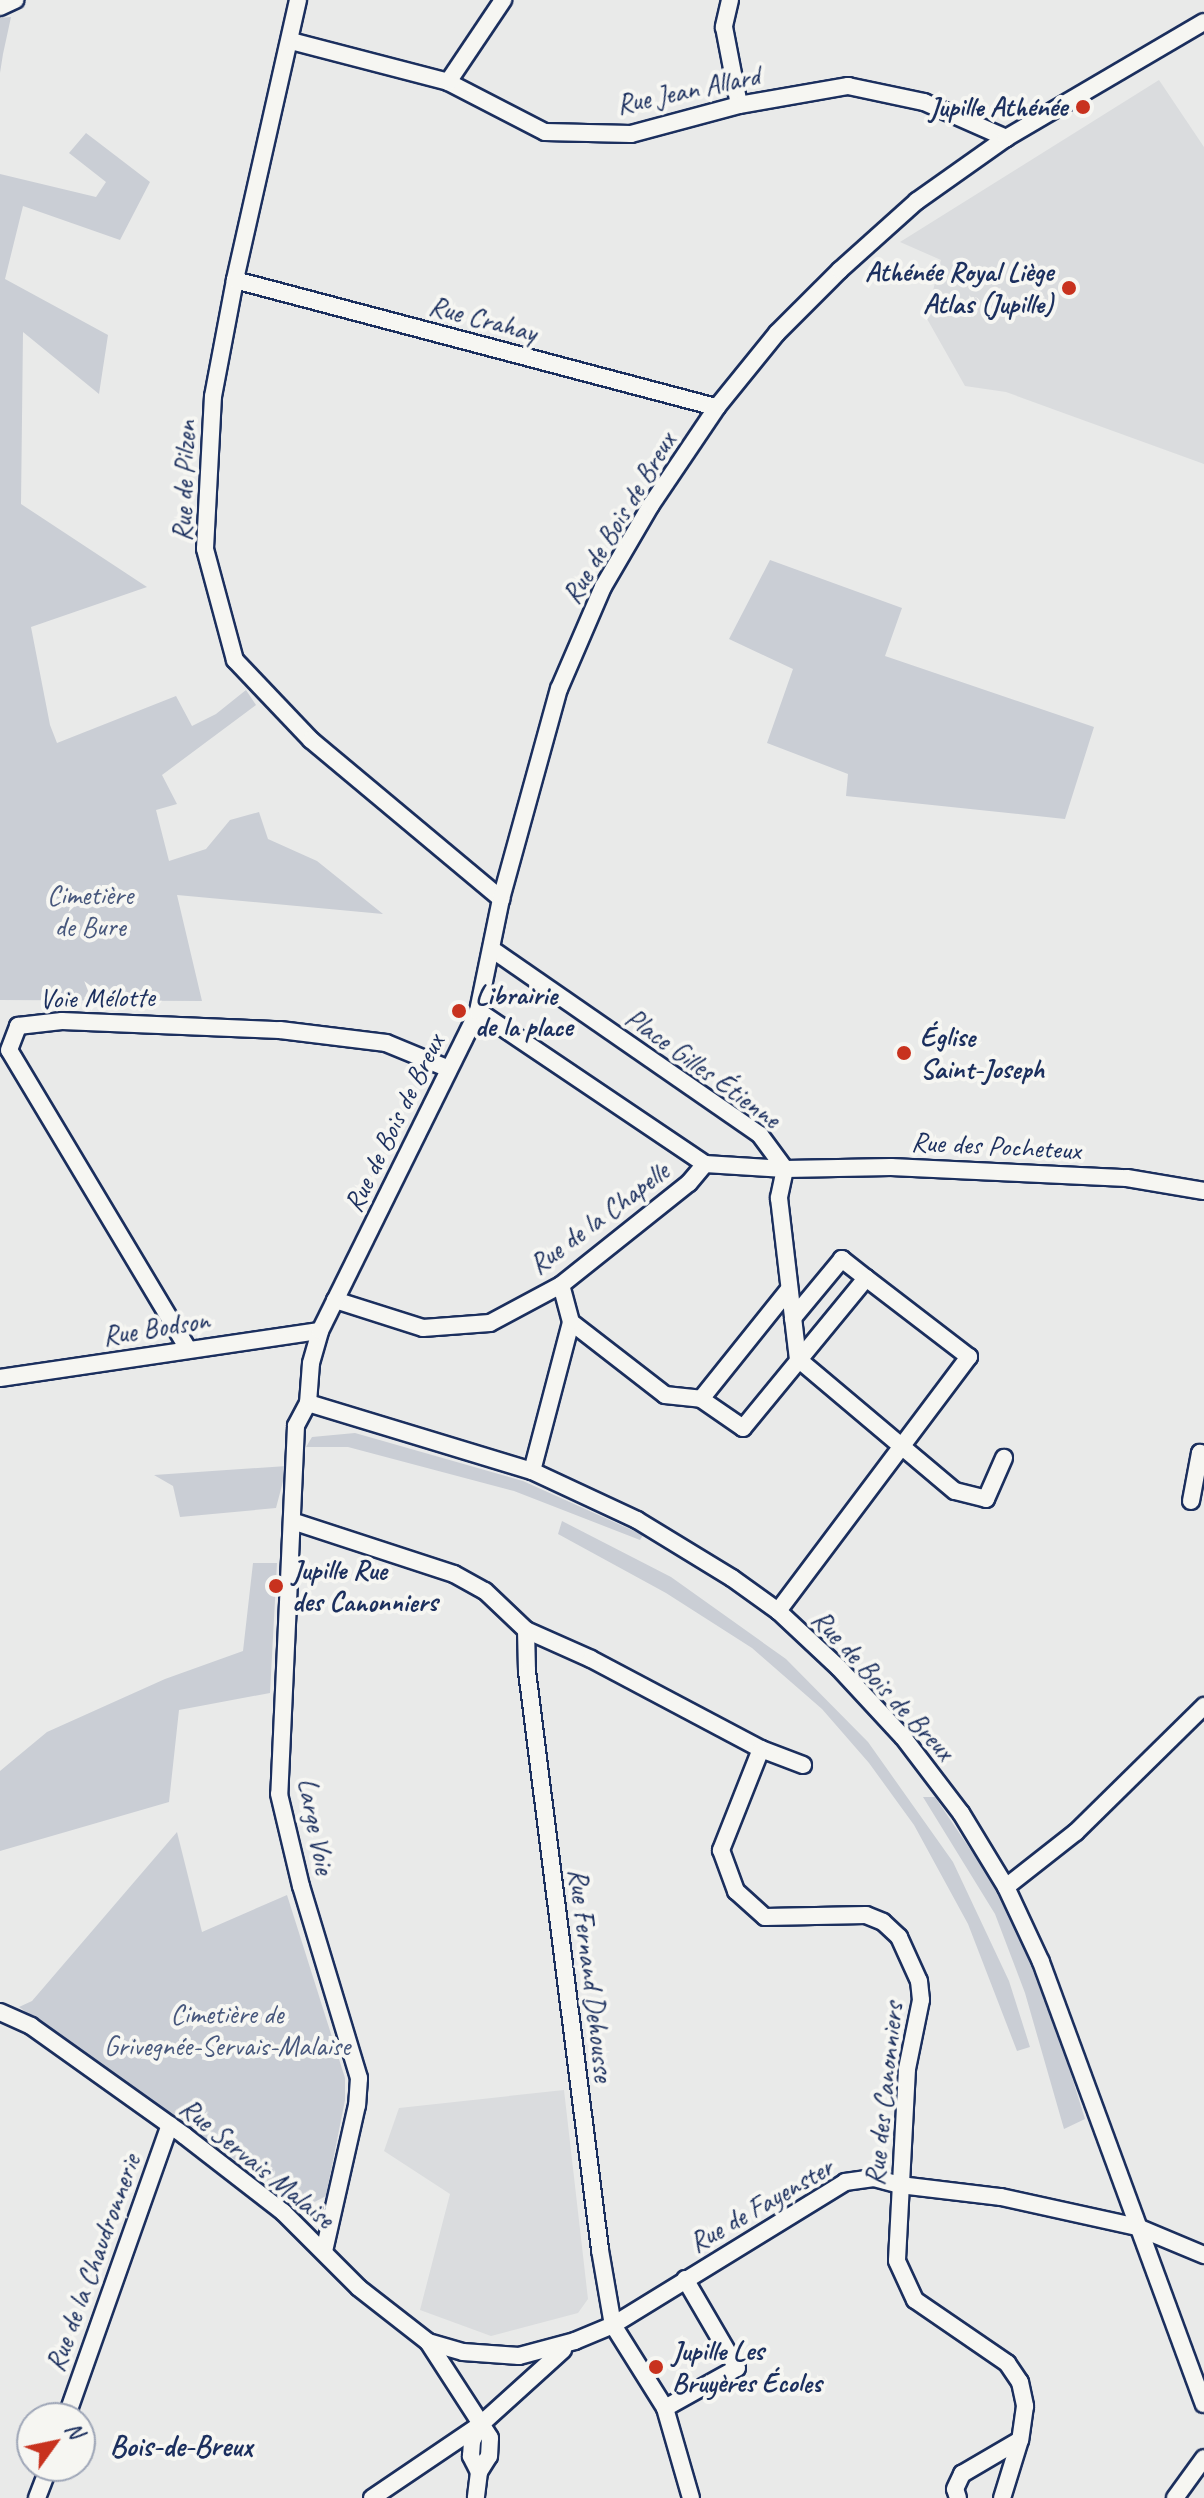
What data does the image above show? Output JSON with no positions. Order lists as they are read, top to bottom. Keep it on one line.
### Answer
{"streets":{"street":["Rue Jean Allard","Rue Crahay","Rue de Pilzen","Rue de Bois de Breux","Voie Mélotte","Place Gilles Étienne","Rue des Pocheteux","Rue de la Chapelle","Rue Bodson","Large Voie","Rue Fernand Dehousse","Rue des Canonniers","Rue Servais Malaise","Rue de Fayenster","Rue de la Chaudronnerie"]},"crossings":[["Rue Jean Allard","Rue de Pilzen"],["Rue Jean Allard","Rue de Bois de Breux"],["Rue Crahay","Rue de Pilzen"],["Rue Crahay","Rue de Bois de Breux"],["Rue de Pilzen","Rue de Bois de Breux"],["Rue de Bois de Breux","Voie Mélotte"],["Rue de Bois de Breux","Place Gilles Étienne"],["Rue de Bois de Breux","Rue de la Chapelle"],["Rue de Bois de Breux","Rue Bodson"],["Rue de Bois de Breux","Large Voie"],["Rue de Bois de Breux","Rue de Fayenster"],["Voie Mélotte","Rue Bodson"],["Place Gilles Étienne","Rue des Pocheteux"],["Place Gilles Étienne","Rue de la Chapelle"],["Large Voie","Rue Servais Malaise"],["Rue Fernand Dehousse","Rue de Fayenster"],["Rue des Canonniers","Rue de Fayenster"],["Rue Servais Malaise","Rue de la Chaudronnerie"]],"districts":["Bois-de-Breux"],"parks":["Cimetière de Bure","Cimetière de Grivegnée-Servais-Malaise"],"places":["Jupille Athénée","Athénée Royal Liège Atlas (Jupille)","Librairie de la place","Église Saint-Joseph","Jupille Rue des Canonniers","Jupille Les Bruyères Écoles"],"north":"top right"}
